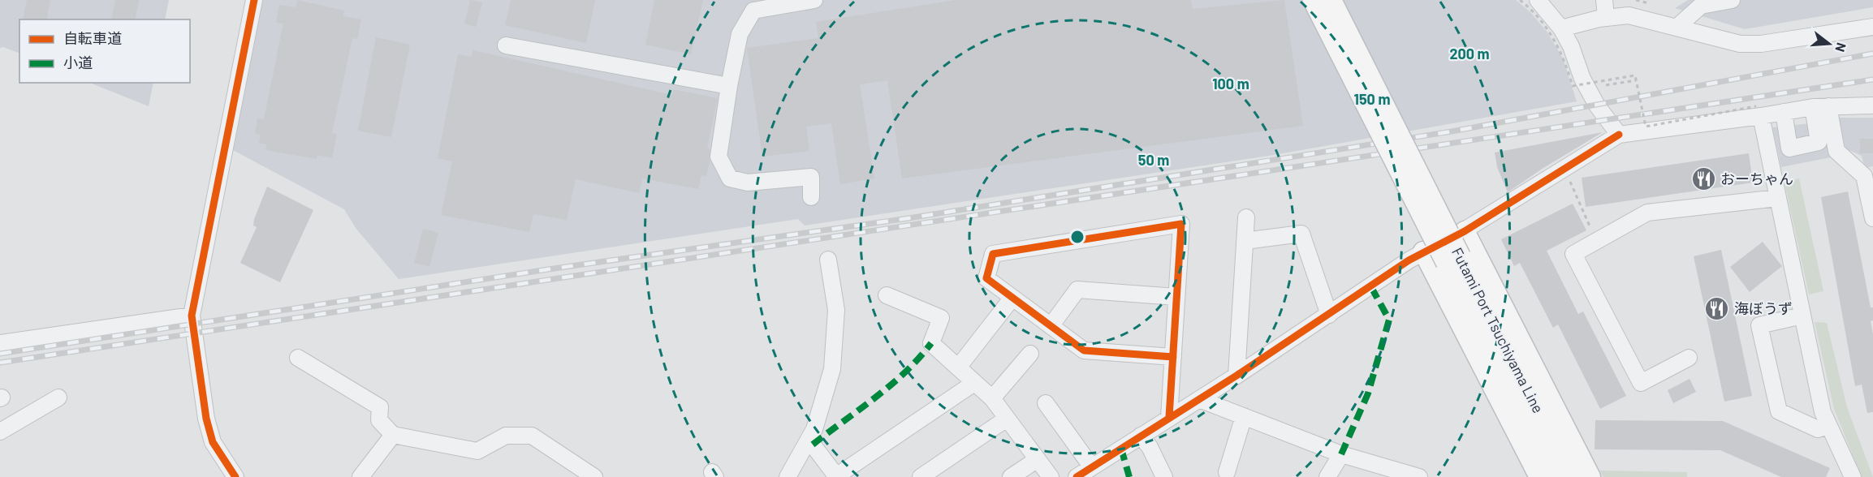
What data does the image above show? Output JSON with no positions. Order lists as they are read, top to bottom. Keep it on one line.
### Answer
{"streets":{"main road":["Futami Port Tsuchiyama Line"]},"places":{"restaurant":["おーちゃん","海ぼうず"]},"legend":["自転車道","小道"],"north":"right","rings":["200 m","100 m","150 m","50 m"]}
